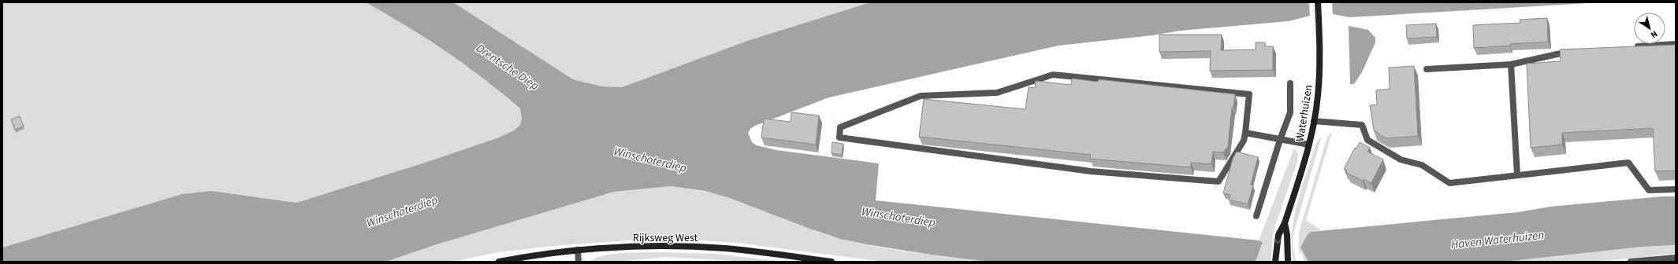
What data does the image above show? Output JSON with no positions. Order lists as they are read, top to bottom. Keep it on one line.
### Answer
{"streets":{"main road":["Waterhuizen","Rijksweg West"]},"water":["Drentsche Diep","Winschoterdiep","Haven Waterhuizen"],"north":"bottom right"}
